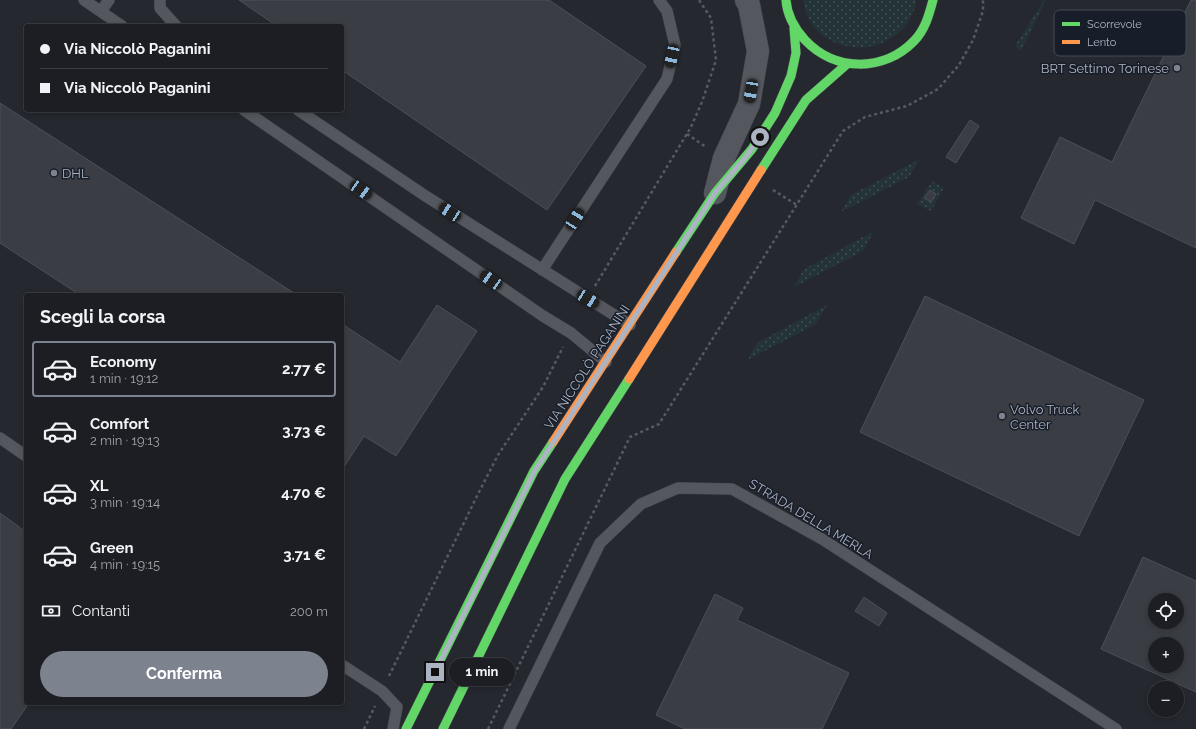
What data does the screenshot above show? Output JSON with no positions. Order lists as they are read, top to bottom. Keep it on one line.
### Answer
{"streets":{"street":["VIA NICCOLÒ PAGANINI"],"lane":["STRADA DELLA MERLA"]},"places":["BRT Settimo Torinese","DHL","Volvo Truck Center"],"legend":["Scorrevole","Lento"],"page":{"banner":["Via Niccolò Paganini","Via Niccolò Paganini"],"heading":"Scegli la corsa","list":[{"name":"Economy","note":"1 min · 19:12","value":"2.77 €"},{"name":"Comfort","note":"2 min · 19:13","value":"3.73 €"},{"name":"XL","note":"3 min · 19:14","value":"4.70 €"},{"name":"Green","note":"4 min · 19:15","value":"3.71 €"}],"pay":["Contanti","200 m"],"map_buttons":["+","−"],"buttons":"Conferma","bubble":"1 min"}}
